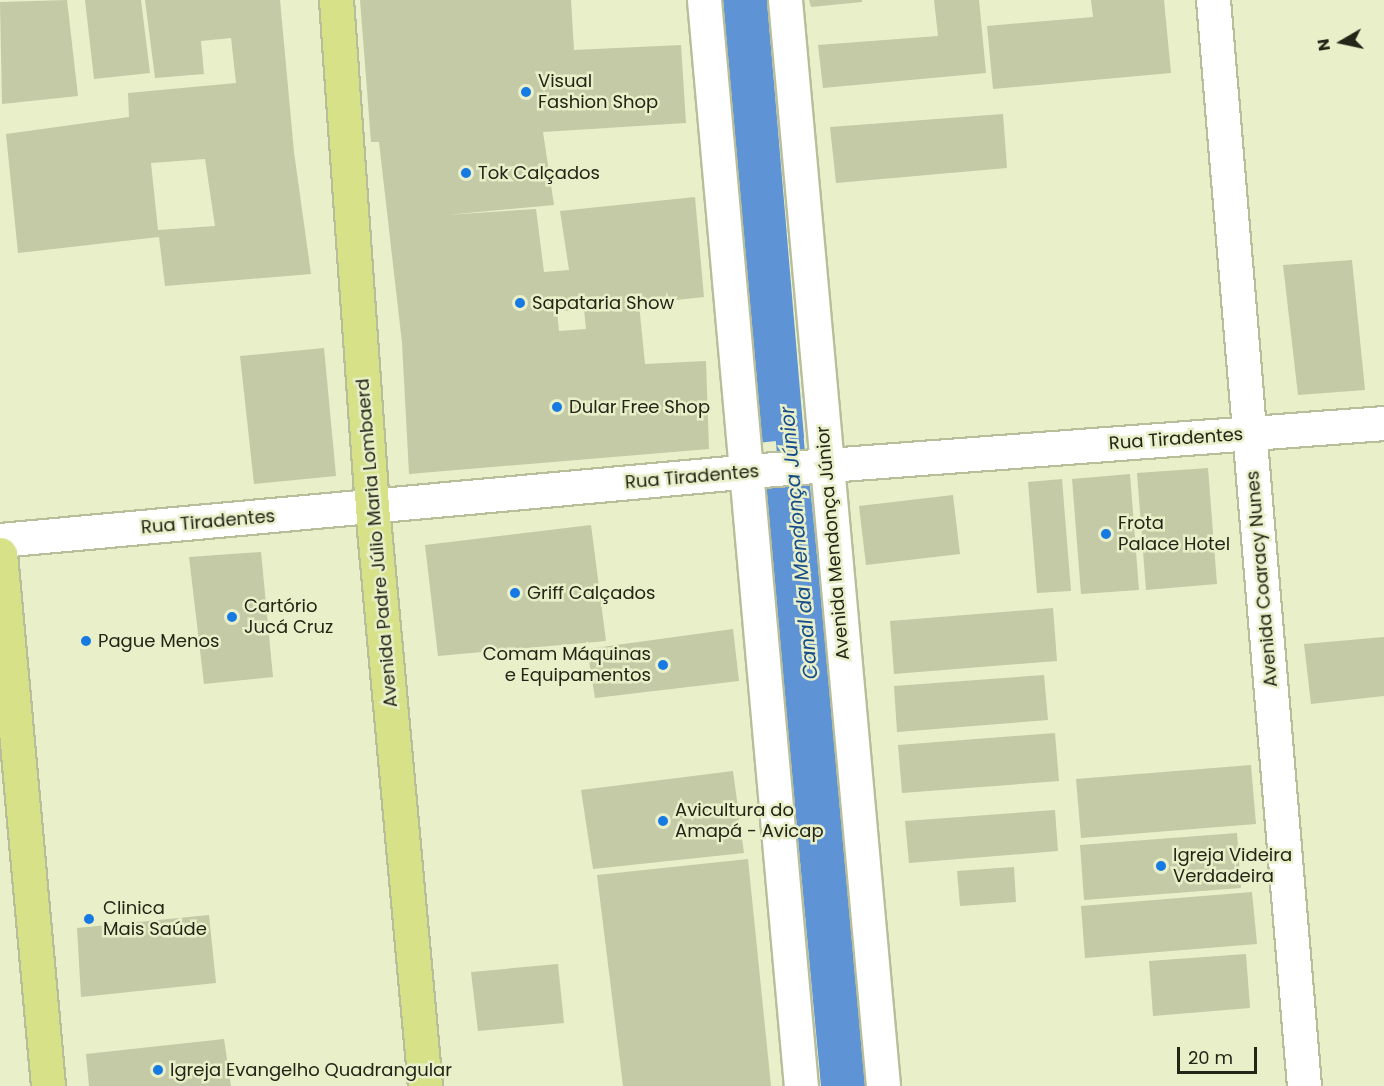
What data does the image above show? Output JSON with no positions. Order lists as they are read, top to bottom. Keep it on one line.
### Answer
{"streets":{"main road":["Avenida Padre Júlio Maria Lombaerd"],"street":["Rua Tiradentes","Avenida Mendonça Júnior","Avenida Coaracy Nunes"]},"crossings":[["Rua Tiradentes","Avenida Padre Júlio Maria Lombaerd"],["Rua Tiradentes","Avenida Mendonça Júnior"],["Rua Tiradentes","Avenida Coaracy Nunes"]],"water":["Canal da Mendonça Júnior"],"places":["Visual Fashion Shop","Tok Calçados","Sapataria Show","Dular Free Shop","Frota Palace Hotel","Griff Calçados","Cartório Jucá Cruz","Pague Menos","Comam Máquinas e Equipamentos","Avicultura do Amapá - Avicap","Igreja Videira Verdadeira","Clinica Mais Saúde","Igreja Evangelho Quadrangular"],"scale_bar":"20 m","north":"left"}
